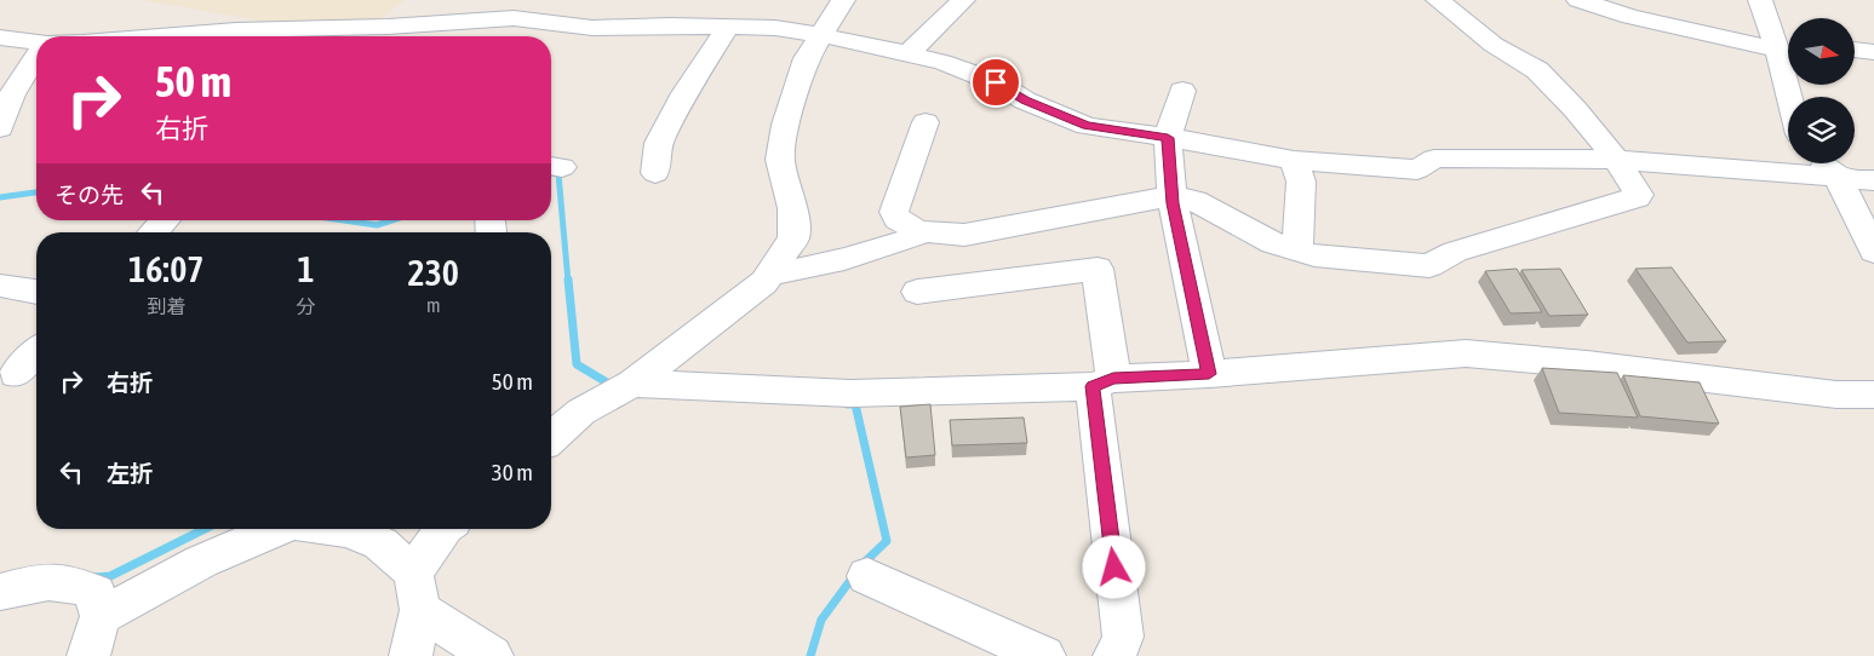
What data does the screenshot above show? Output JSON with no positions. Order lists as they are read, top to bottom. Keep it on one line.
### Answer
{"north":"right","page":{"turn":["50 m","右折"],"then":"その先","eta":["16:07","到着","1","分","230","m"],"list":[{"name":"右折","value":"50 m"},{"name":"左折","value":"30 m"}]}}
